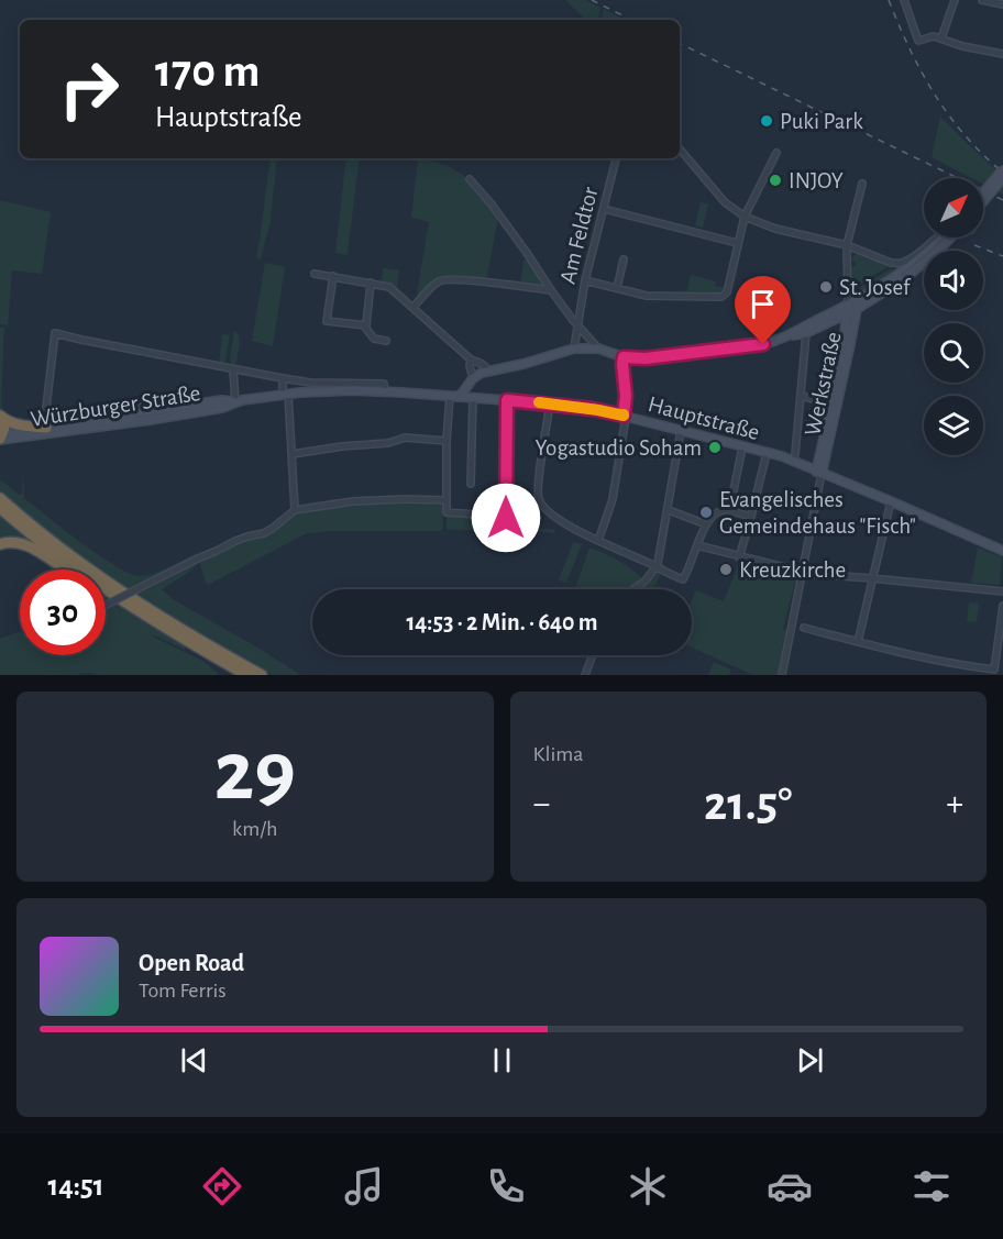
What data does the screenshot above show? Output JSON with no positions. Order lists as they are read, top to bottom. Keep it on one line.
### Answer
{"streets":{"main road":["Werkstraße","Würzburger Straße","Hauptstraße"],"street":["Am Feldtor"]},"crossings":[["Werkstraße","Hauptstraße"],["Würzburger Straße","Hauptstraße"]],"places":["Puki Park","INJOY","St. Josef","Yogastudio Soham","Evangelisches Gemeindehaus \"Fisch\"","Kreuzkirche"],"north":"top right","page":{"turn":["170 m","Hauptstraße"],"limit":"30","trip":"14:53 · 2 Min. · 640 m","tile":[["29","km/h"],"Klima"],"heat":["−","21.5°","+"],"song":["Open Road","Tom Ferris"],"tabs":"14:51"}}
